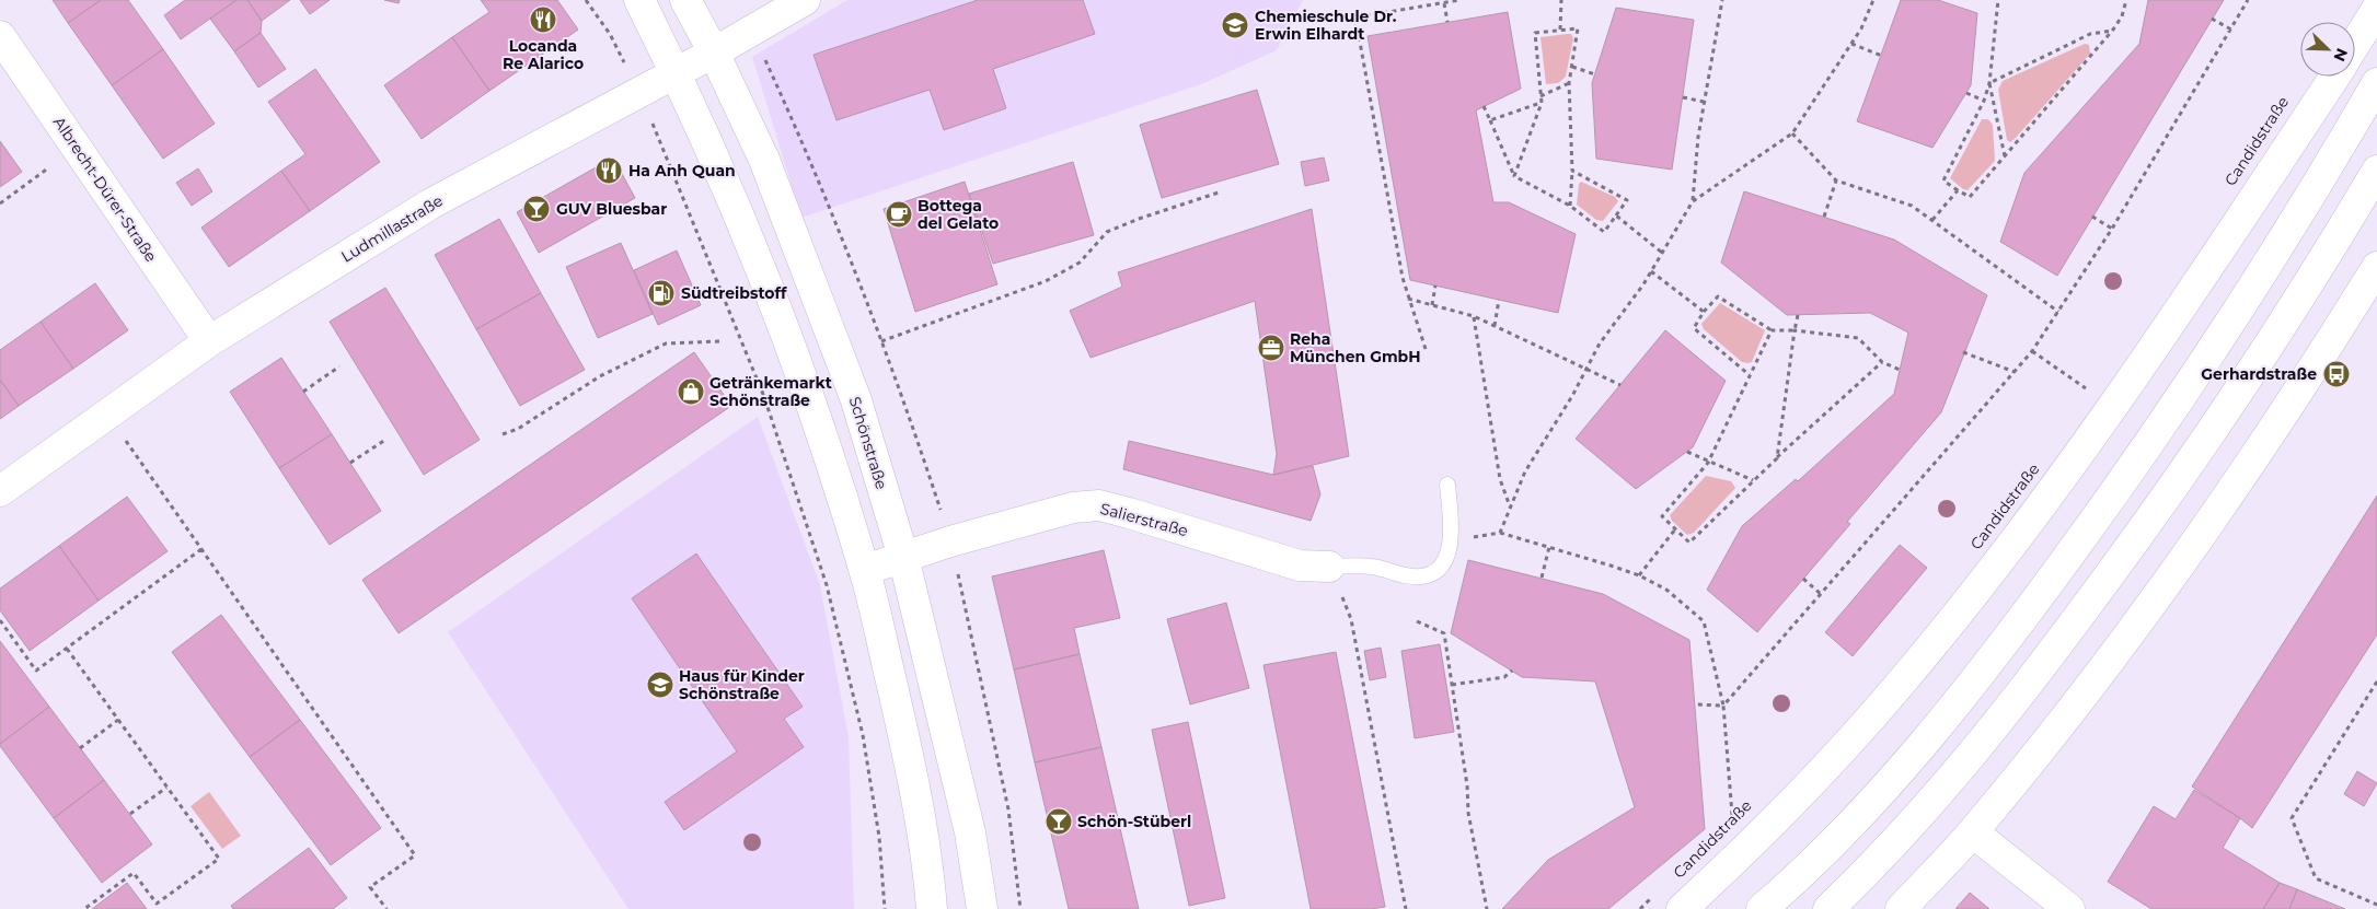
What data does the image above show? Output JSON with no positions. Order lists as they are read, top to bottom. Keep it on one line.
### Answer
{"streets":{"main road":["Albrecht-Dürer-Straße","Ludmillastraße","Schönstraße","Salierstraße"],"path":["Candidstraße"]},"crossings":[["Albrecht-Dürer-Straße","Ludmillastraße"],["Ludmillastraße","Schönstraße"],["Schönstraße","Salierstraße"]],"places":{"restaurant":["Locanda Re Alarico","Ha Anh Quan"],"school or university":["Chemieschule Dr. Erwin Elhardt","Haus für Kinder Schönstraße"],"bar":["GUV Bluesbar","Schön-Stüberl"],"cafe":["Bottega del Gelato"],"fuel station":["Südtreibstoff"],"office":["Reha München GmbH"],"bus stop":["Gerhardstraße"],"shop":["Getränkemarkt Schönstraße"]},"north":"bottom right"}
